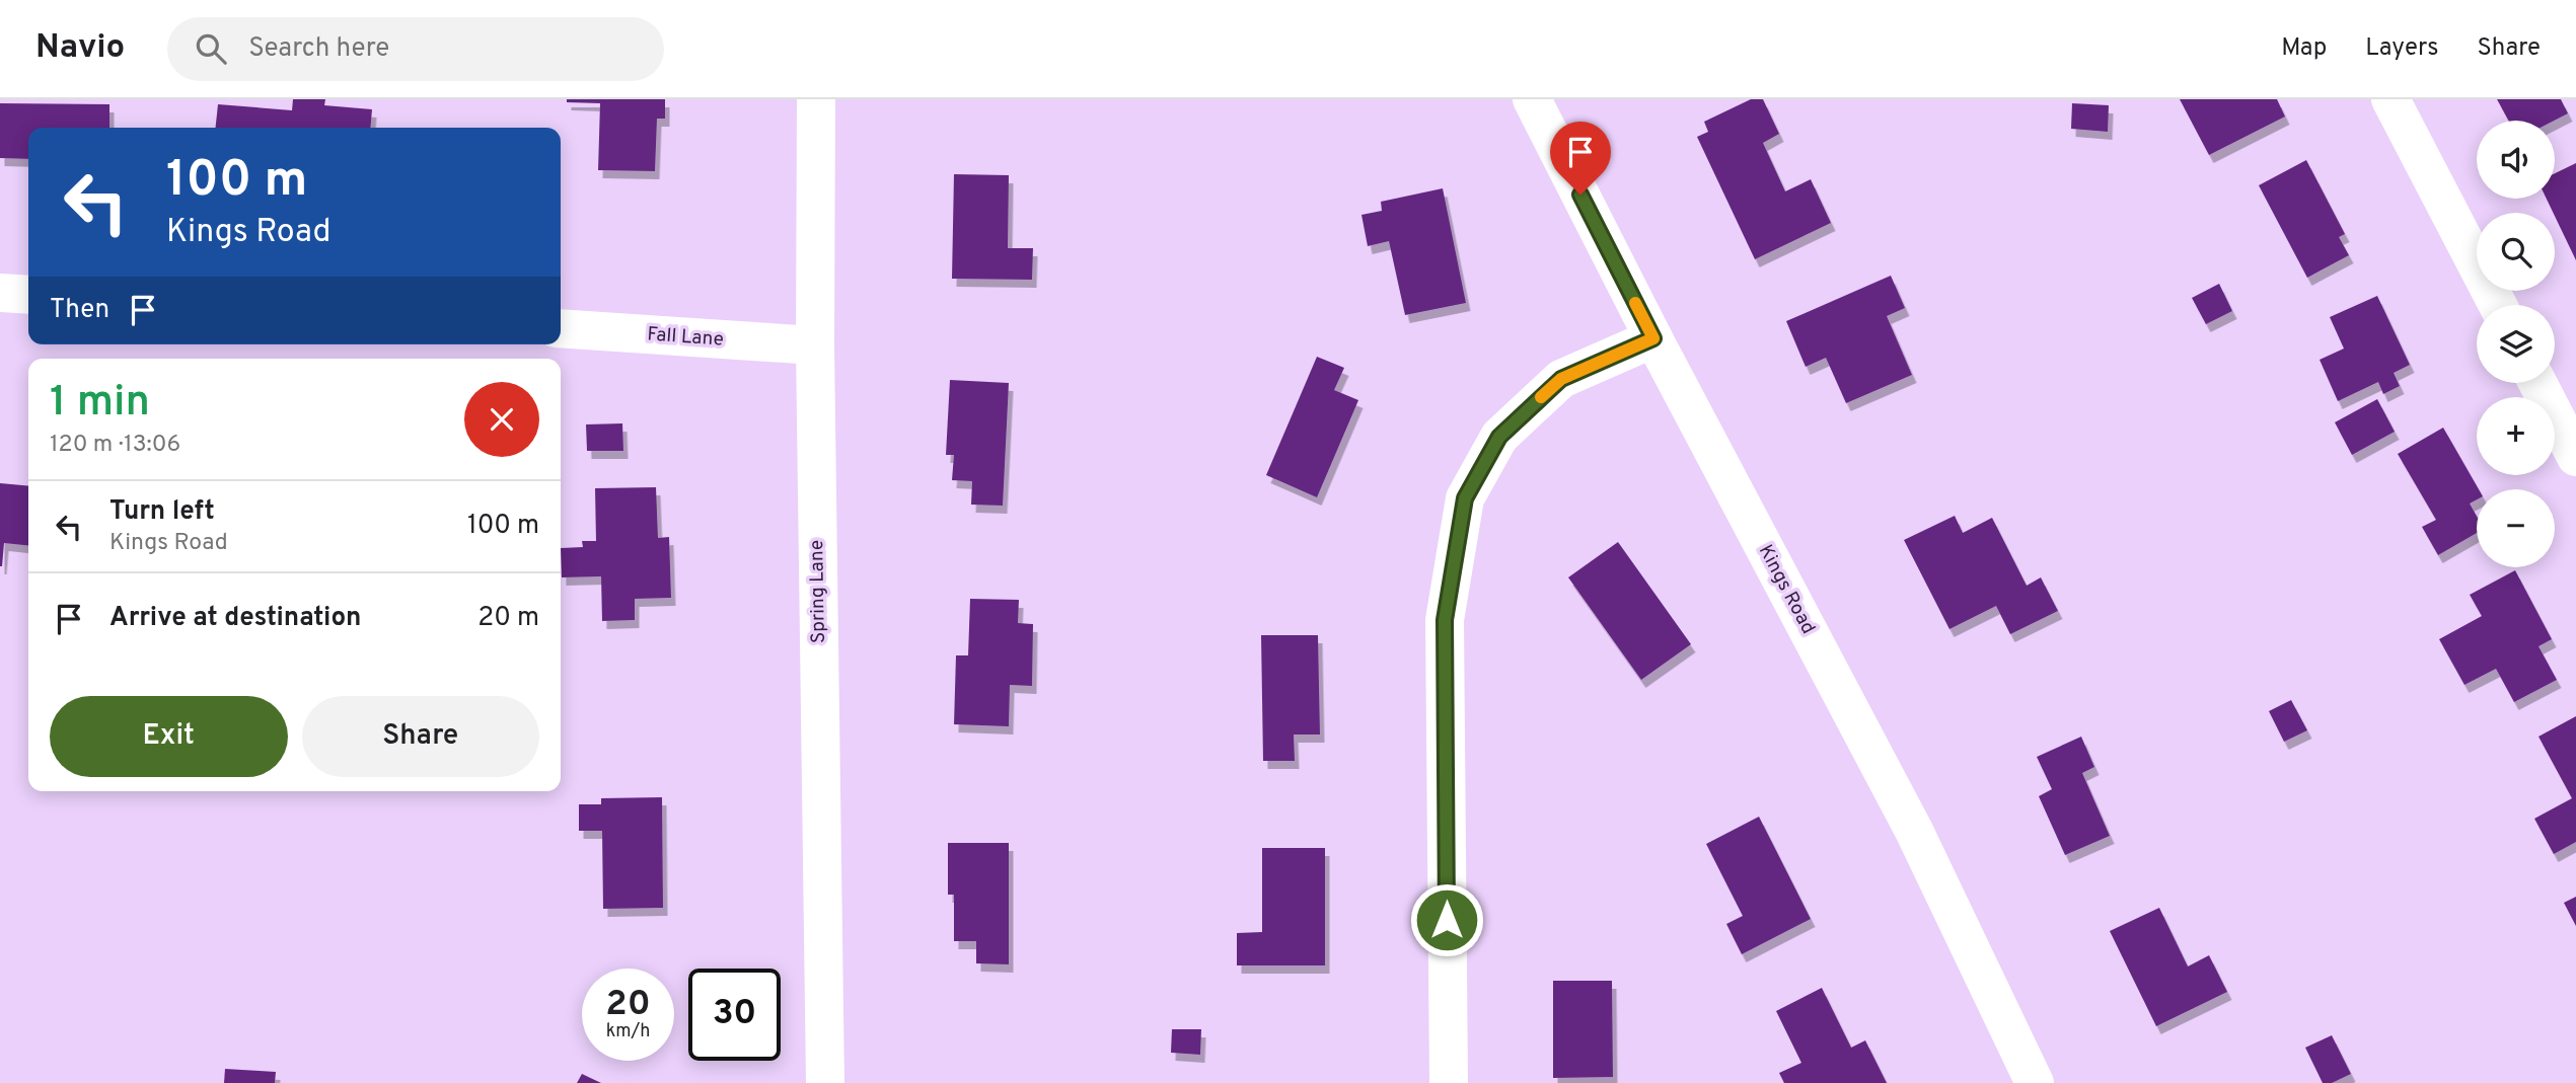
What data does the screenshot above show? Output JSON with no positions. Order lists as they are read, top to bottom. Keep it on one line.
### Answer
{"streets":{"street":["Fall Lane","Kings Road","Spring Lane"]},"crossings":[["Fall Lane","Spring Lane"]],"page":{"header":"Navio","search":"Search here","nav":["Map","Layers","Share"],"map_buttons":["+","−"],"turn":["100 m","Kings Road"],"then":"Then","heading":["1 min","120 m · 13:06"],"list":[{"name":"Turn left","note":"Kings Road","value":"100 m"},{"name":"Arrive at destination","value":"20 m"}],"buttons":["Exit","Share"],"speed":"20 km/h","limit":"30"}}
